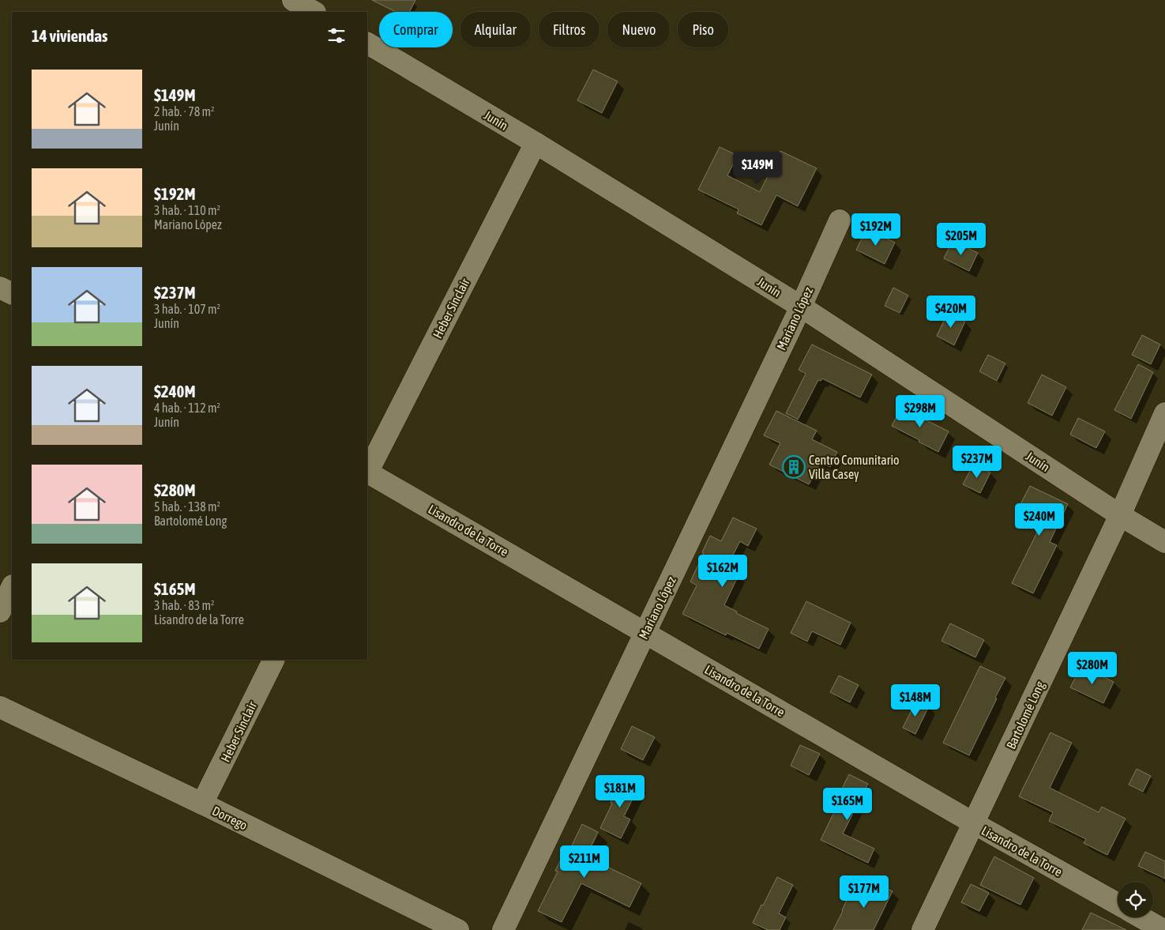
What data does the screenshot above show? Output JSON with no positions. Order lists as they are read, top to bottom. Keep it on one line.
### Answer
{"streets":{"street":["Junín","Heber Sinclair","Mariano López","Lisandro de la Torre","Bartolomé Long","Dorrego"]},"crossings":[["Junín","Heber Sinclair"],["Junín","Mariano López"],["Junín","Bartolomé Long"],["Heber Sinclair","Dorrego"],["Mariano López","Lisandro de la Torre"],["Lisandro de la Torre","Bartolomé Long"]],"places":{"building":["Centro Comunitario Villa Casey"]},"page":{"chip":["Comprar","Alquilar","Filtros","Nuevo","Piso"],"heading":"14 viviendas","list":[{"name":"$149M","note":"2 hab. · 78 m² · Junín"},{"name":"$192M","note":"3 hab. · 110 m² · Mariano López"},{"name":"$237M","note":"3 hab. · 107 m² · Junín"},{"name":"$240M","note":"4 hab. · 112 m² · Junín"},{"name":"$280M","note":"5 hab. · 138 m² · Bartolomé Long"},{"name":"$165M","note":"3 hab. · 83 m² · Lisandro de la Torre"}],"price":["$149M","$192M","$205M","$420M","$298M","$237M","$240M","$162M","$280M","$148M","$181M","$165M","$211M","$177M"]}}
